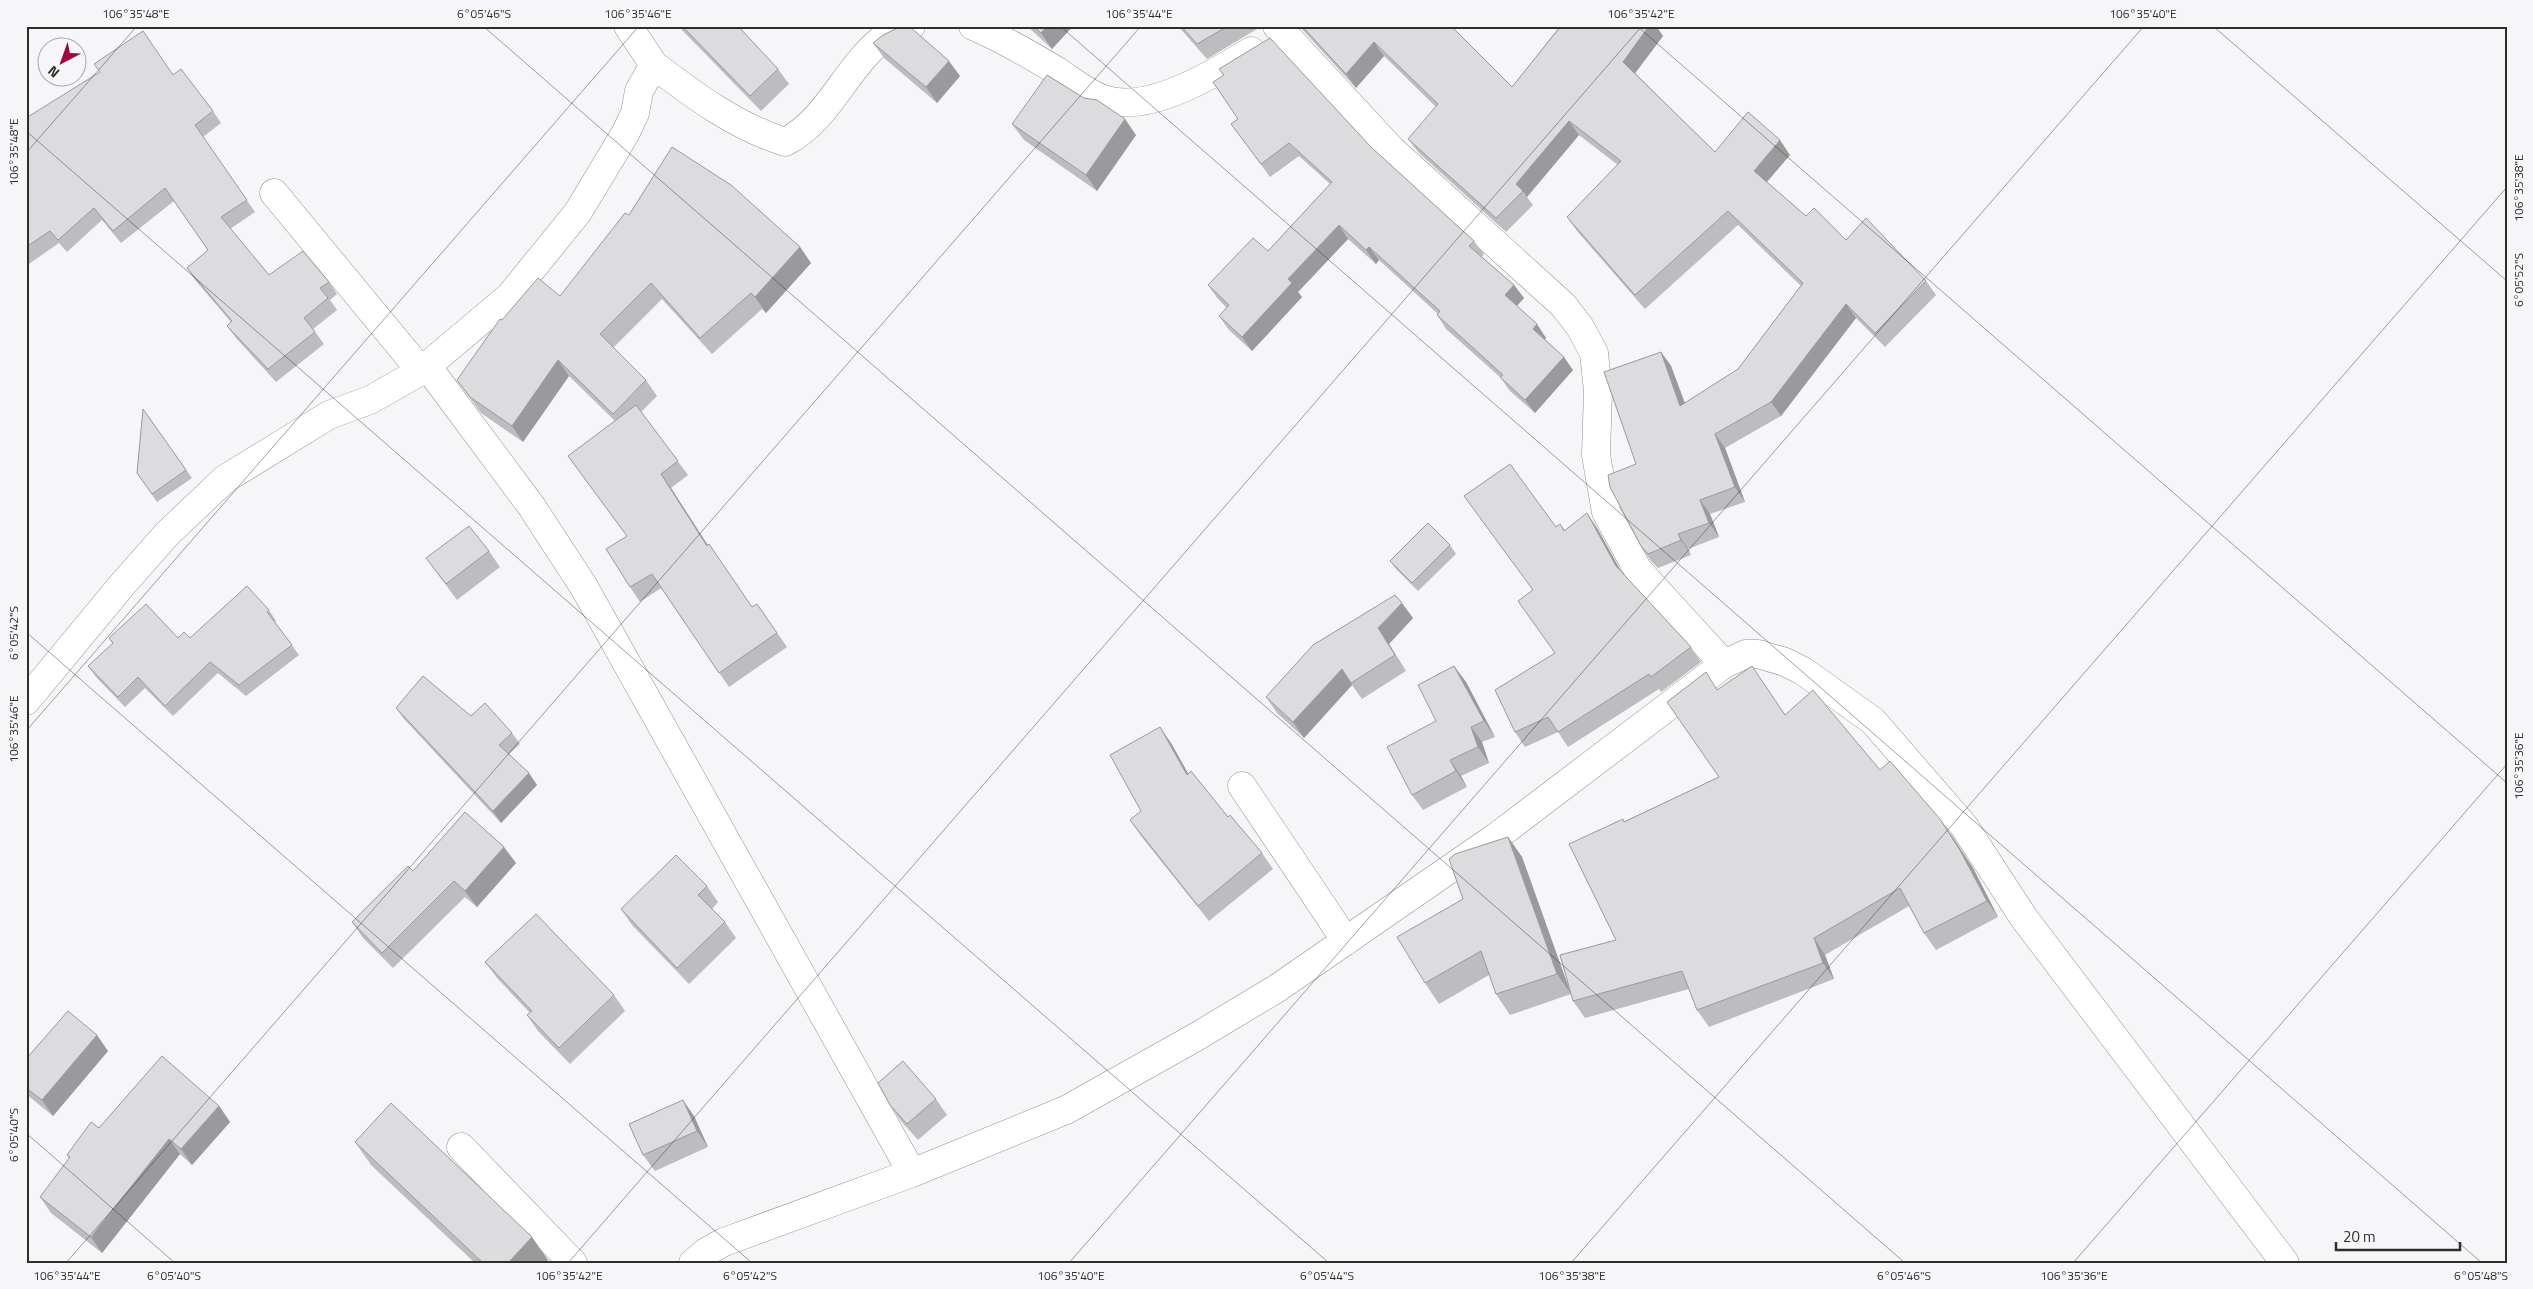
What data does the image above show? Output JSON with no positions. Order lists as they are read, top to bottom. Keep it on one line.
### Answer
{"scale_bar":"20 m","north":"bottom left","coordinates":["106°35'48\"E","6°05'46\"S","106°35'46\"E","106°35'44\"E","106°35'42\"E","106°35'40\"E","106°35'38\"E","6°05'52\"S","6°05'42\"S","106°35'36\"E","6°05'40\"S","6°05'44\"S","6°05'48\"S"]}
